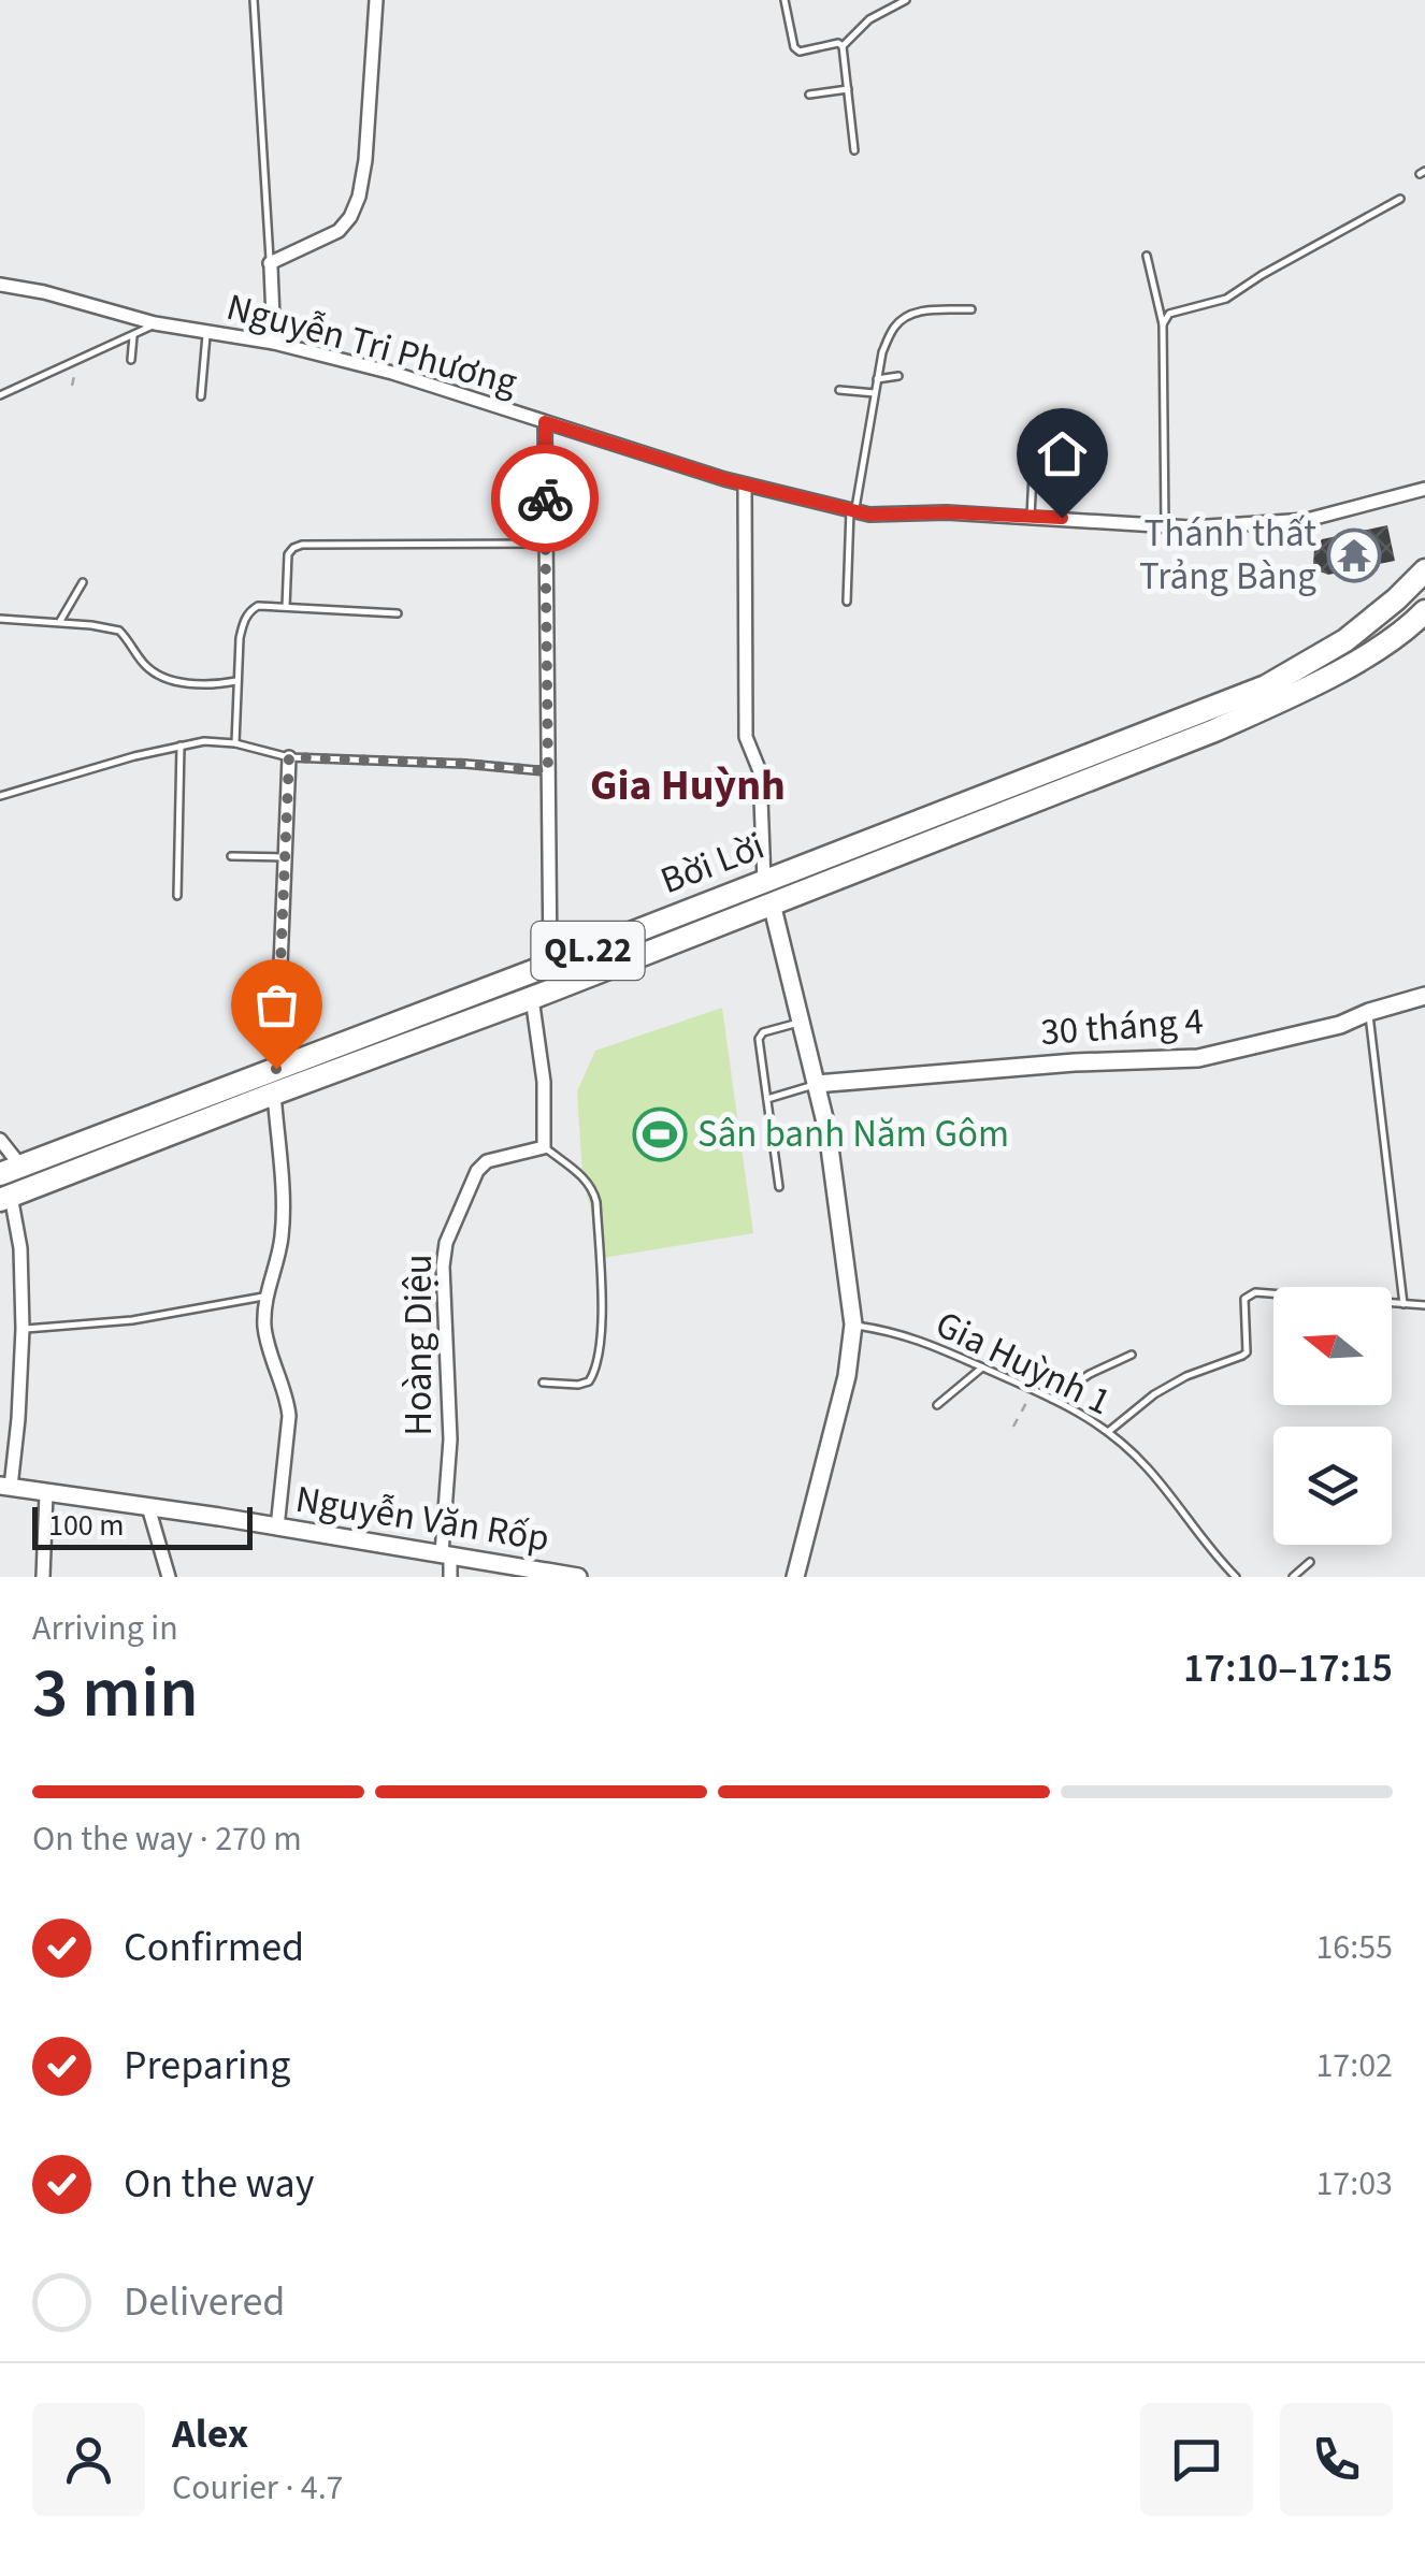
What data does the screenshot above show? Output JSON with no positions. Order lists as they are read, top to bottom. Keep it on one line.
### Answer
{"streets":{"highway":["Bời Lời","QL.22"],"street":["Nguyễn Tri Phương","30 tháng 4","Hoàng Diệu","Nguyễn Văn Rốp"],"lane":["Gia Huỳnh 1"]},"crossings":[["Hoàng Diệu","Nguyễn Văn Rốp"]],"districts":["Gia Huỳnh"],"places":{"temple":["Thánh thất Trảng Bàng"],"sports":["Sân banh Năm Gôm"]},"scale_bar":"100 m","north":"left","page":{"scale":"100 m","heading":["3 min","Arriving in","17:10–17:15"],"panel":["Alex","Courier · 4.7"],"bar":"On the way · 270 m","list":[["Confirmed","16:55"],["Preparing","17:02"],["On the way","17:03"],"Delivered"]}}
